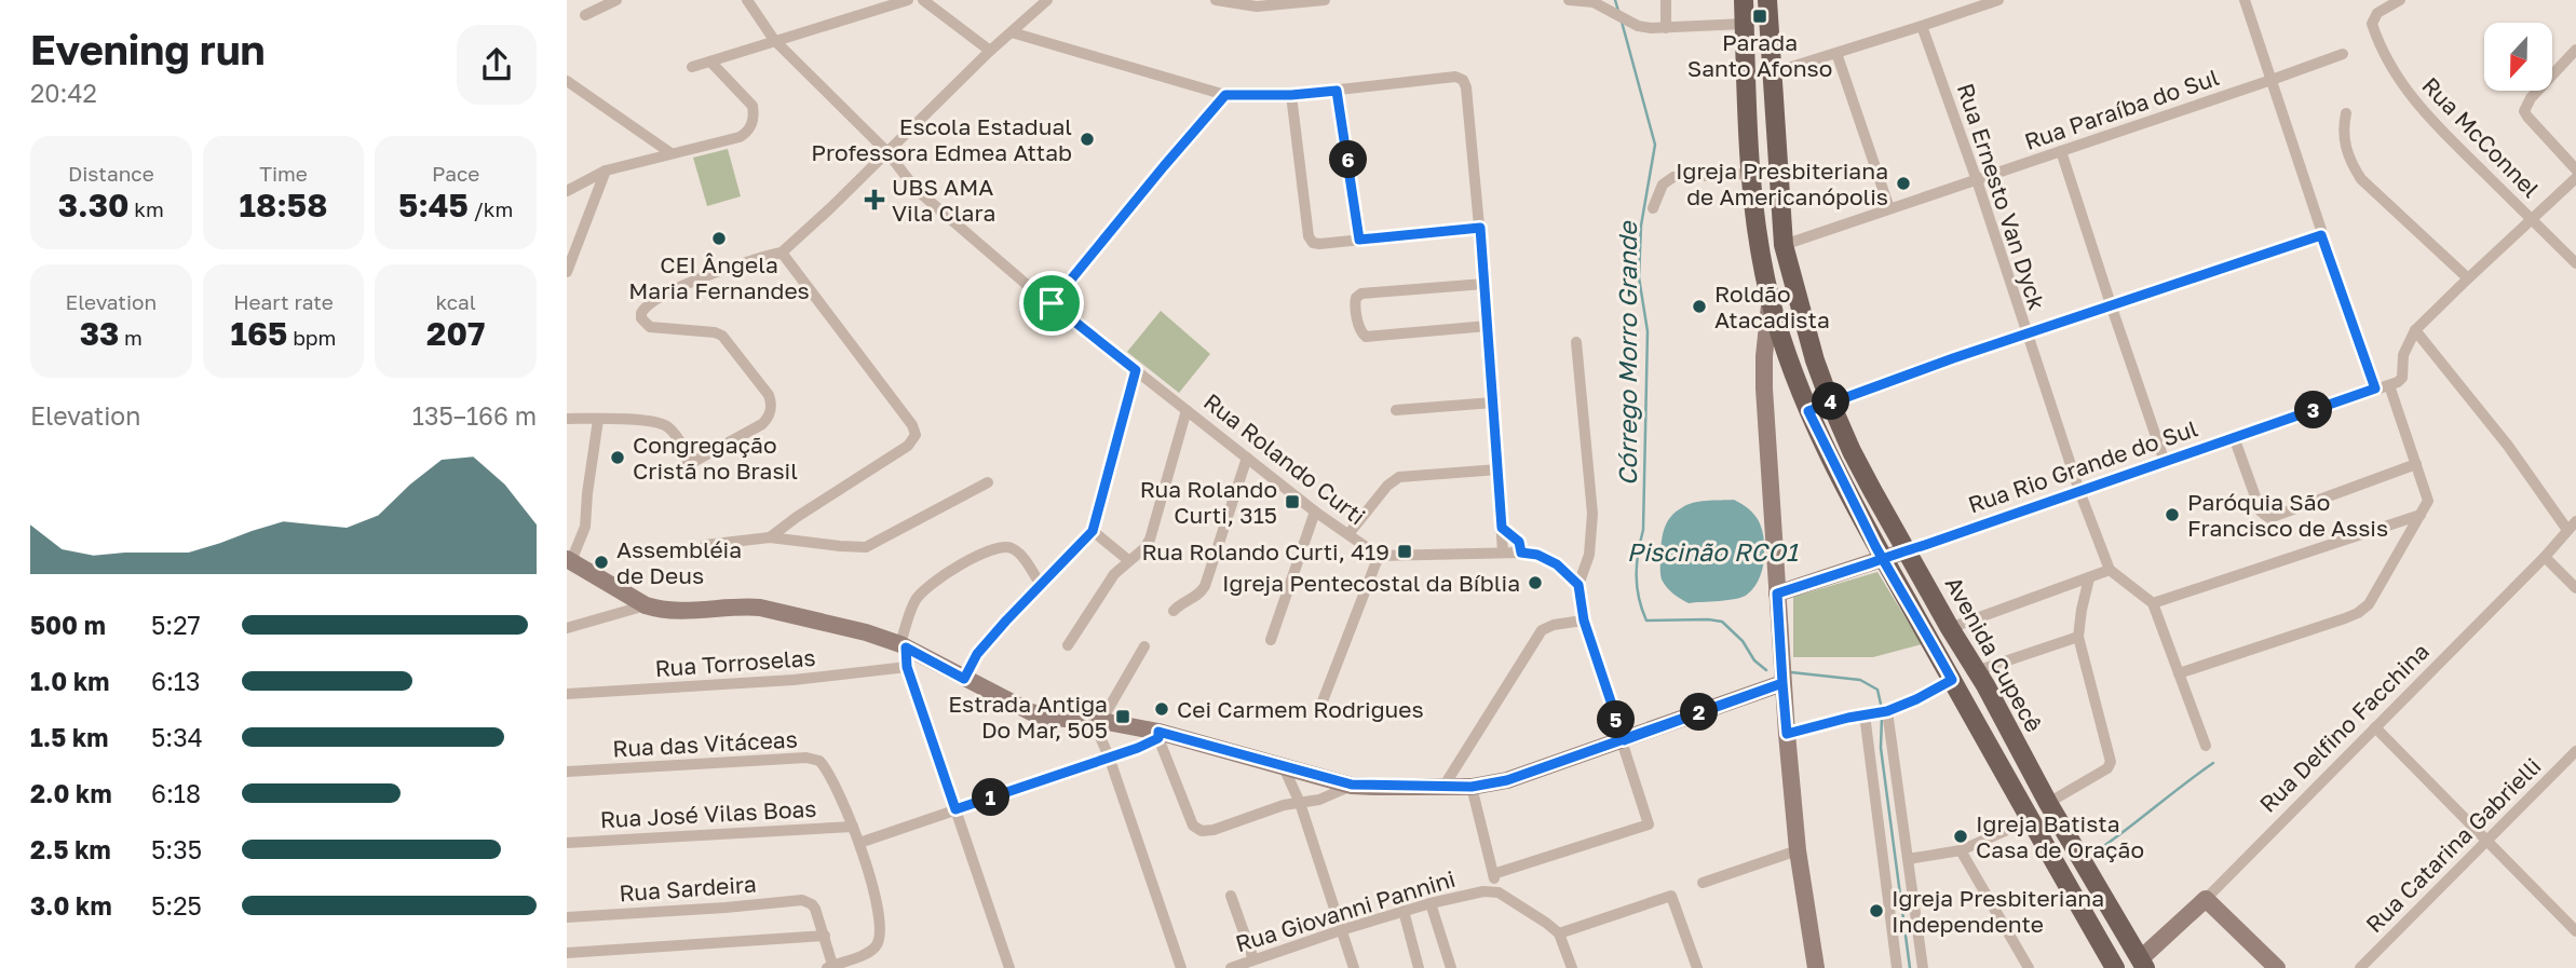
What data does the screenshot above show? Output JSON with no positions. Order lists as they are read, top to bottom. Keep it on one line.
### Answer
{"streets":{"main road":["Avenida Cupecê"],"street":["Rua Paraíba do Sul","Rua McConnel","Rua Ernesto Van Dyck","Rua Rolando Curti","Rua Rio Grande do Sul","Rua Torroselas","Rua Delfino Facchina","Rua das Vitáceas","Rua José Vilas Boas","Rua Catarina Gabrielli","Rua Sardeira","Rua Giovanni Pannini"]},"crossings":[["Rua Paraíba do Sul","Rua Ernesto Van Dyck"],["Rua Paraíba do Sul","Avenida Cupecê"],["Rua Ernesto Van Dyck","Rua Rio Grande do Sul"],["Rua Rio Grande do Sul","Avenida Cupecê"],["Avenida Cupecê","Rua Delfino Facchina"],["Rua das Vitáceas","Rua José Vilas Boas"]],"water":["Córrego Morro Grande","Piscinão RCO1"],"places":{"transit":["Parada Santo Afonso","Rua Rolando Curti, 315","Rua Rolando Curti, 419","Estrada Antiga Do Mar, 505"],"other":["Escola Estadual Professora Edmea Attab","Igreja Presbiteriana de Americanópolis","CEI Ângela Maria Fernandes","Roldão Atacadista","Congregação Cristã no Brasil","Paróquia São Francisco de Assis","Assembléia de Deus","Igreja Pentecostal da Bíblia","Cei Carmem Rodrigues","Igreja Batista Casa de Oração","Igreja Presbiteriana Independente"],"health":["UBS AMA Vila Clara"]},"north":"bottom","page":{"heading":["Evening run","20:42"],"stats":[["Distance","3.30 km"],["Time","18:58"],["Pace","5:45 /km"],["Elevation","33 m"],["Heart rate","165 bpm"],["kcal","207"]],"pins":["6","4","3","2","5","1"],"chart":["Elevation","135–166 m"],"list":[{"name":"500 m","note":"5:27"},{"name":"1.0 km","note":"6:13"},{"name":"1.5 km","note":"5:34"},{"name":"2.0 km","note":"6:18"},{"name":"2.5 km","note":"5:35"},{"name":"3.0 km","note":"5:25"}]}}
